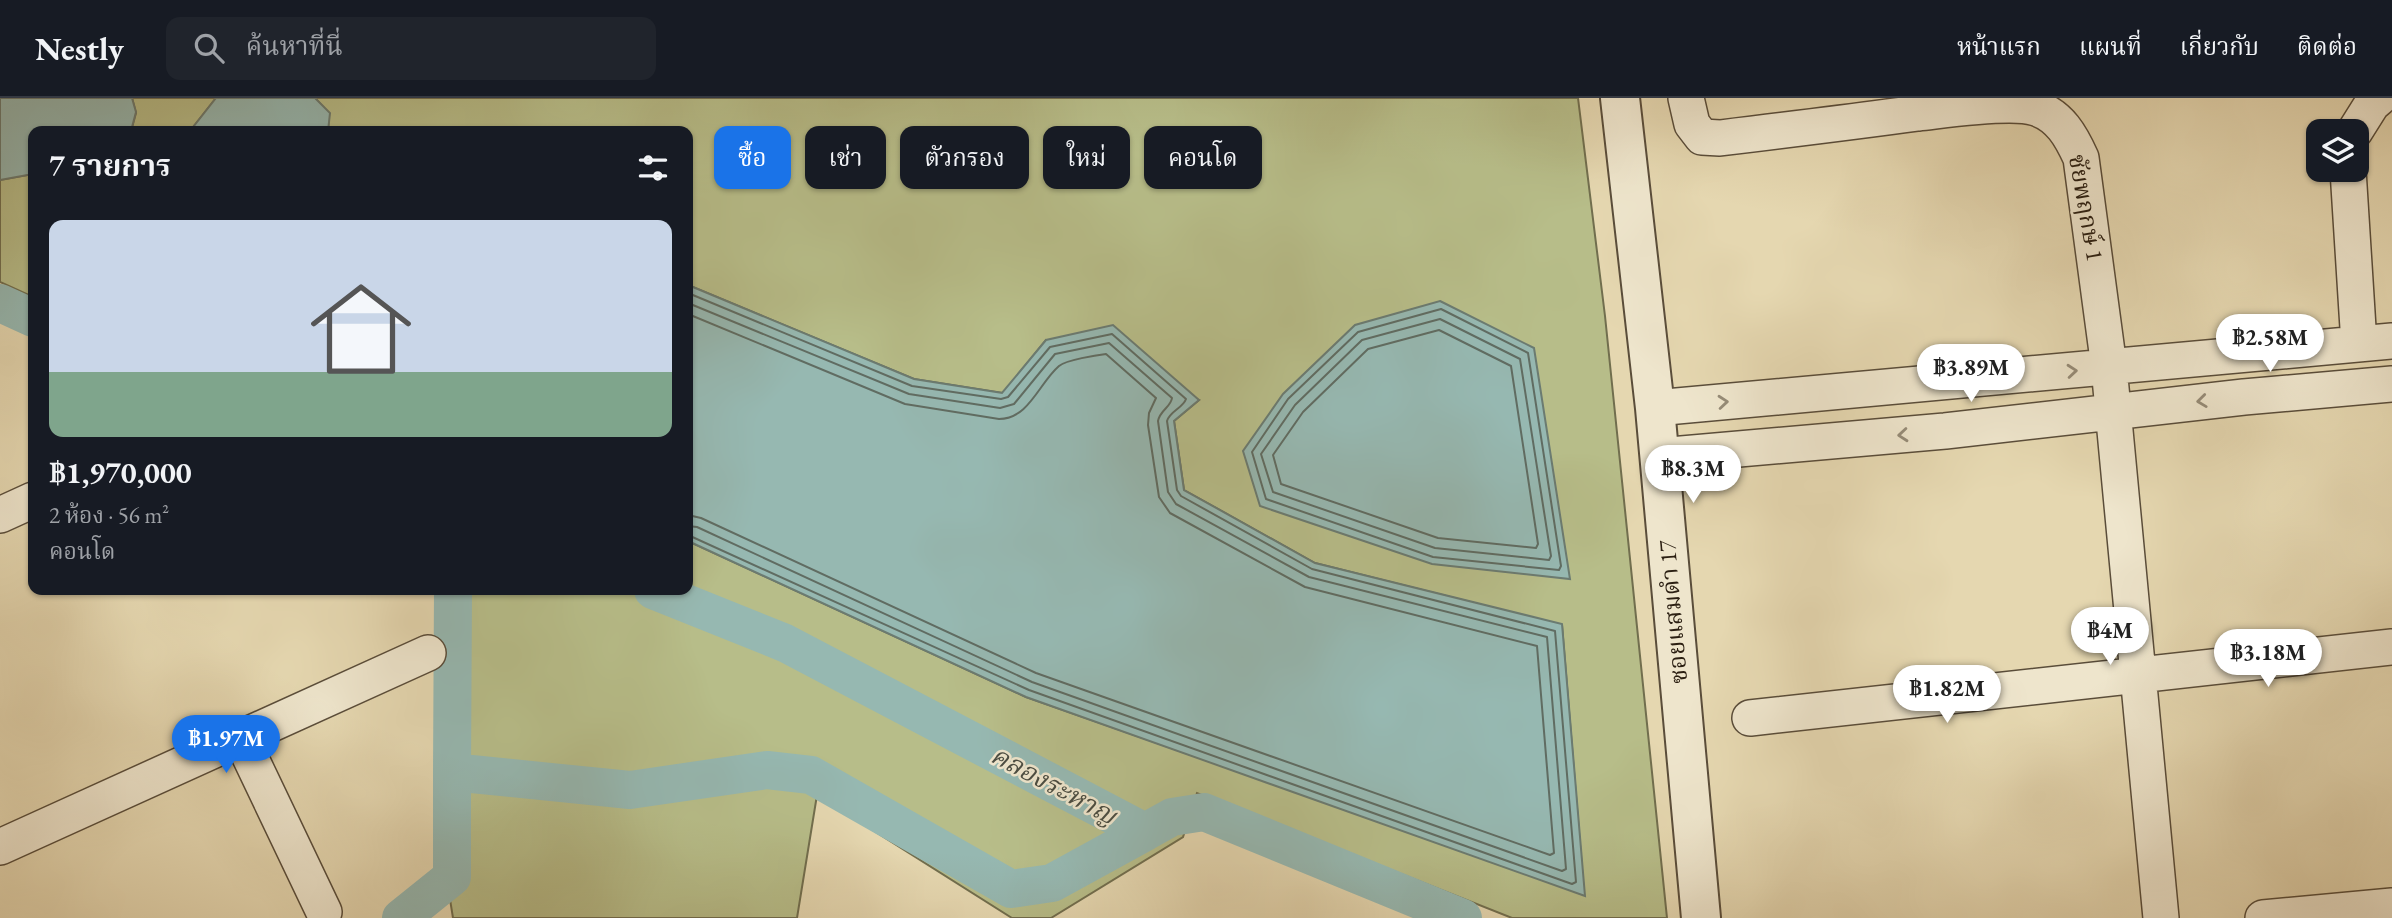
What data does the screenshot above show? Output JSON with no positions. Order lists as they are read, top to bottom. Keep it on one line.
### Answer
{"streets":{"street":["ชัยพฤกษ์ 1","ซอยแสมดำ 17"]},"water":["คลองระหาญ"],"page":{"header":"Nestly","search":"ค้นหาที่นี่","nav":["หน้าแรก","แผนที่","เกี่ยวกับ","ติดต่อ"],"chip":["ซื้อ","เช่า","ตัวกรอง","ใหม่","คอนโด"],"heading":"7 รายการ","list":[{"name":"฿1,970,000","note":"2 ห้อง · 56 m² · คอนโด"}],"price":["฿2.58M","฿3.89M","฿8.3M","฿4M","฿3.18M","฿1.82M","฿1.97M"]}}
